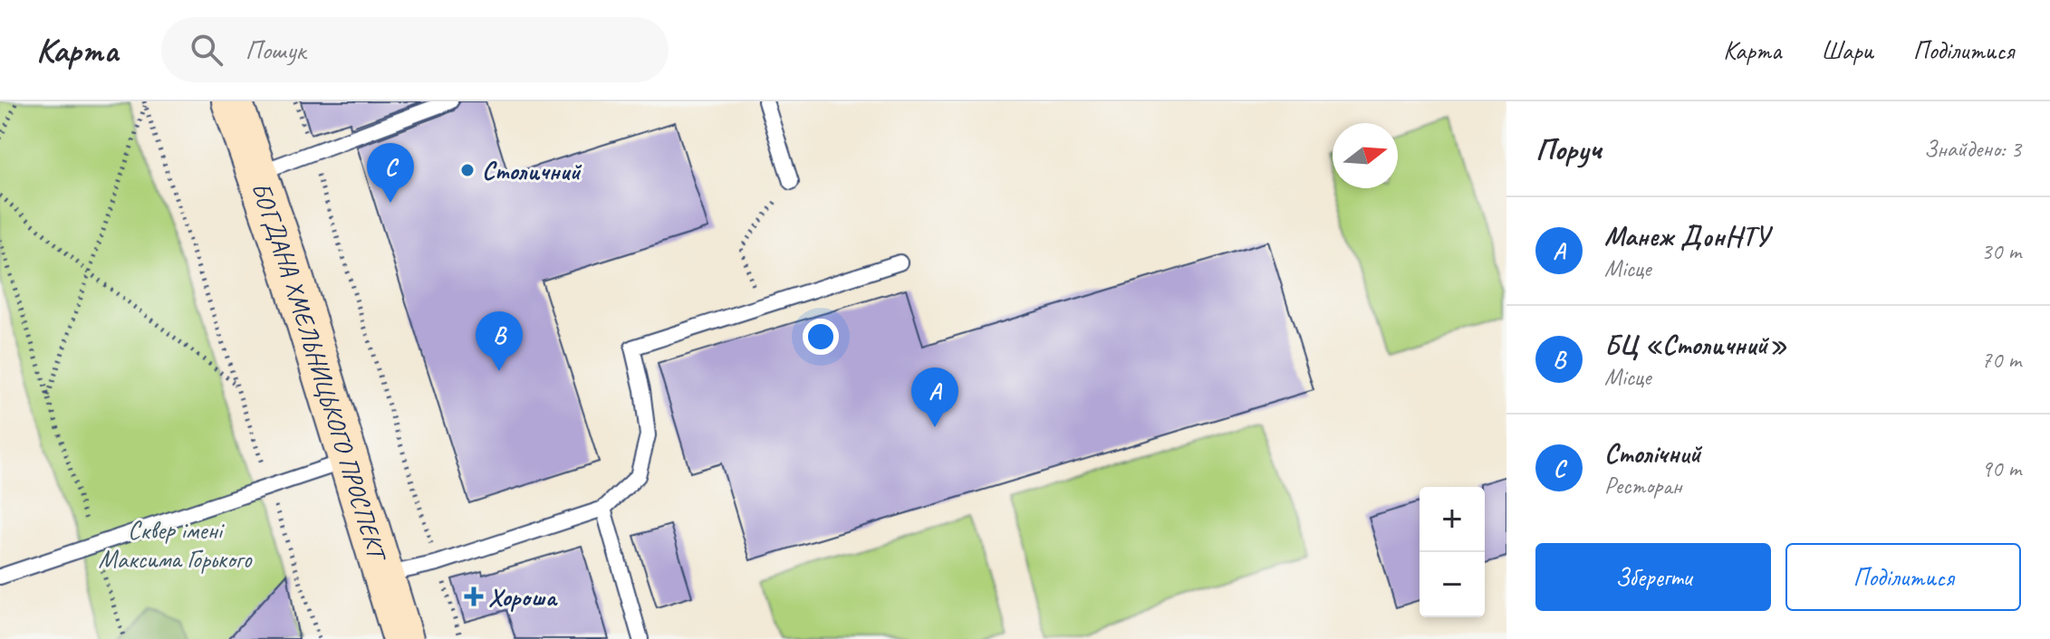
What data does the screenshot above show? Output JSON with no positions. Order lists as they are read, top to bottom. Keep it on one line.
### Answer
{"streets":{"main road":["БОГДАНА ХМЕЛЬНИЦЬКОГО ПРОСПЕКТ"]},"parks":["Сквер імені Максима Горького"],"places":{"other":["Столичний"],"health":["Хороша"]},"north":"right","page":{"header":"Карта","search":"Пошук","nav":["Карта","Шари","Поділитися"],"heading":["Поруч","Знайдено: 3"],"pins":["C","B","A"],"list":[{"mark":"A","name":"Манеж ДонНТУ","note":"Місце","value":"30 m"},{"mark":"B","name":"БЦ «Столичний»","note":"Місце","value":"70 m"},{"mark":"C","name":"Столічний","note":"Ресторан","value":"90 m"}],"map_buttons":["+","−"],"buttons":["Зберегти","Поділитися"]}}
